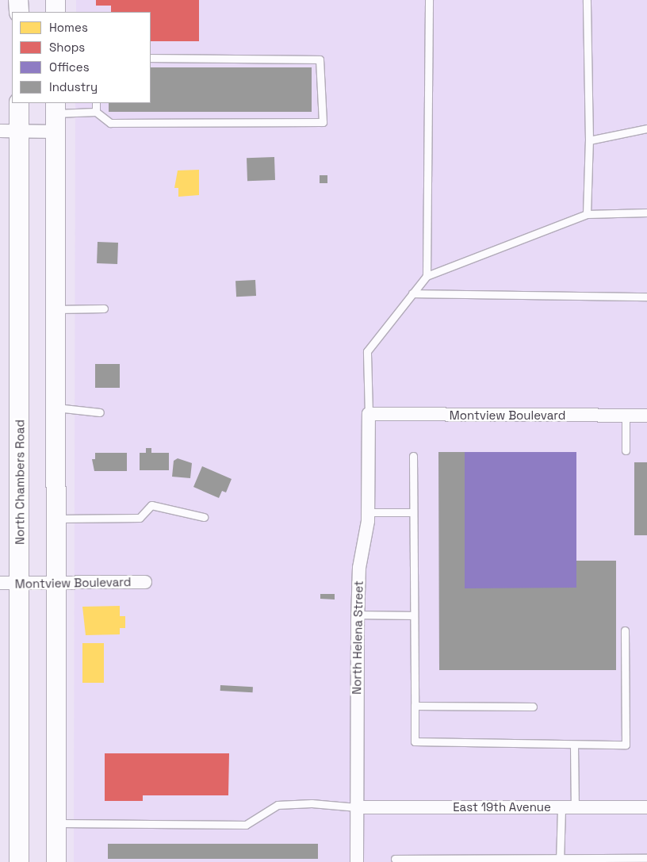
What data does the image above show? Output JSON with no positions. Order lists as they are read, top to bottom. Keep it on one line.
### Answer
{"streets":{"main road":["North Chambers Road"],"street":["Montview Boulevard","North Helena Street","East 19th Avenue"]},"crossings":[["Montview Boulevard","North Chambers Road"],["Montview Boulevard","North Helena Street"],["North Helena Street","East 19th Avenue"]],"legend":["Homes","Shops","Offices","Industry"]}
